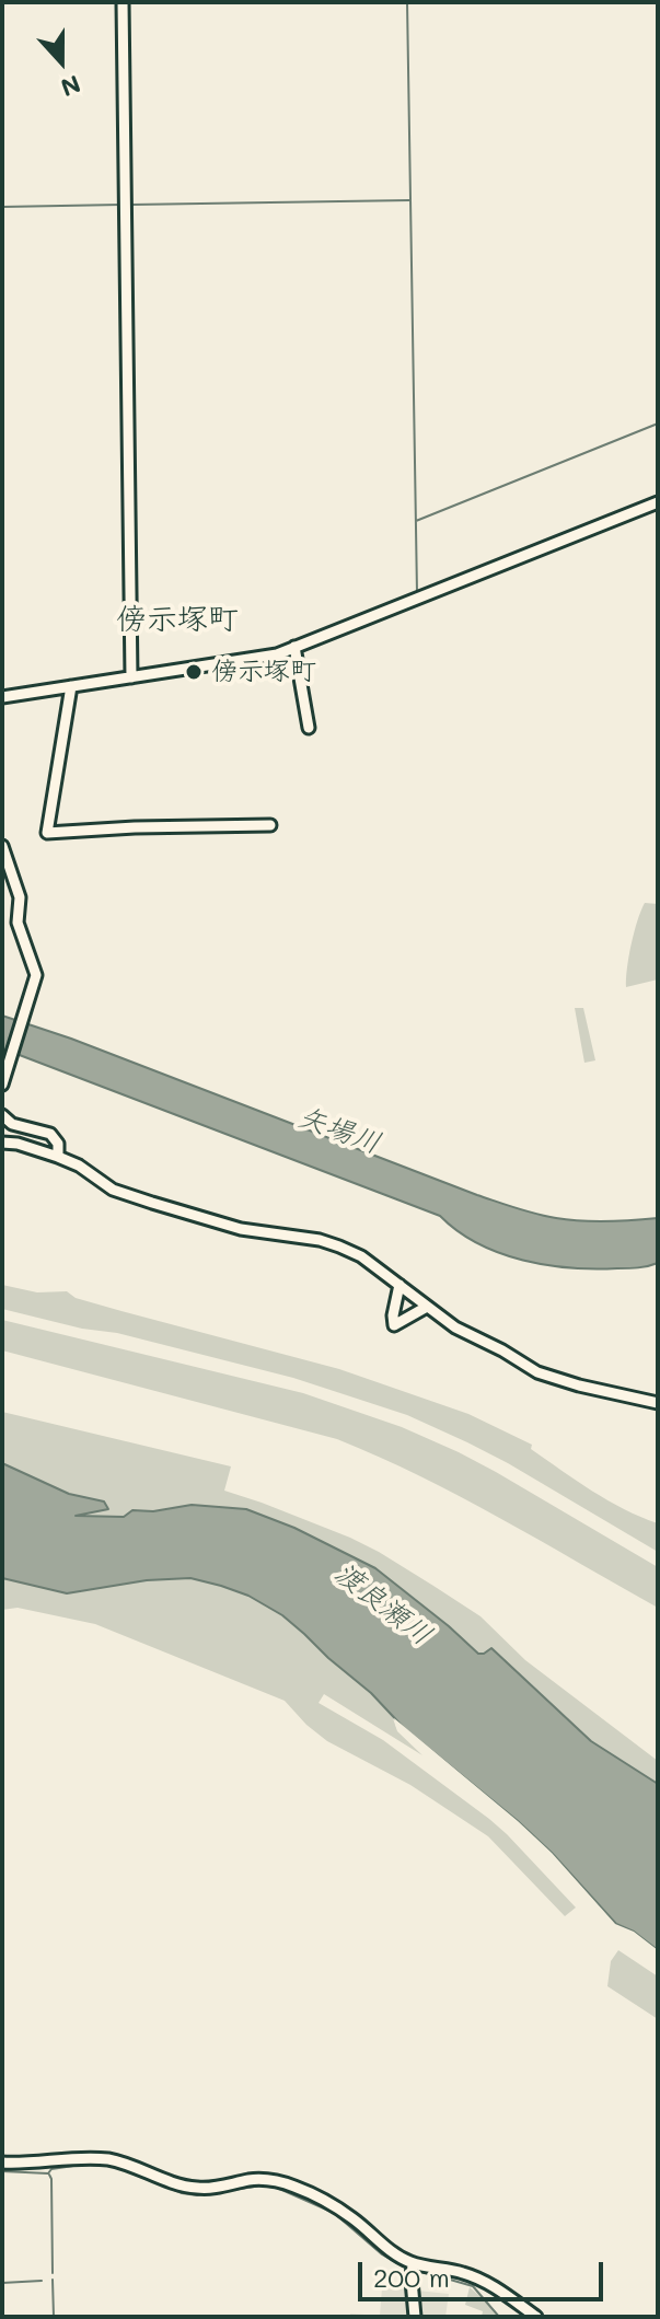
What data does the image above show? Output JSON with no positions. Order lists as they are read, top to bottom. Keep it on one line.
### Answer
{"districts":["傍示塚町"],"water":["矢場川","渡良瀬川"],"places":["傍示塚町"],"scale_bar":"200 m","north":"bottom"}
